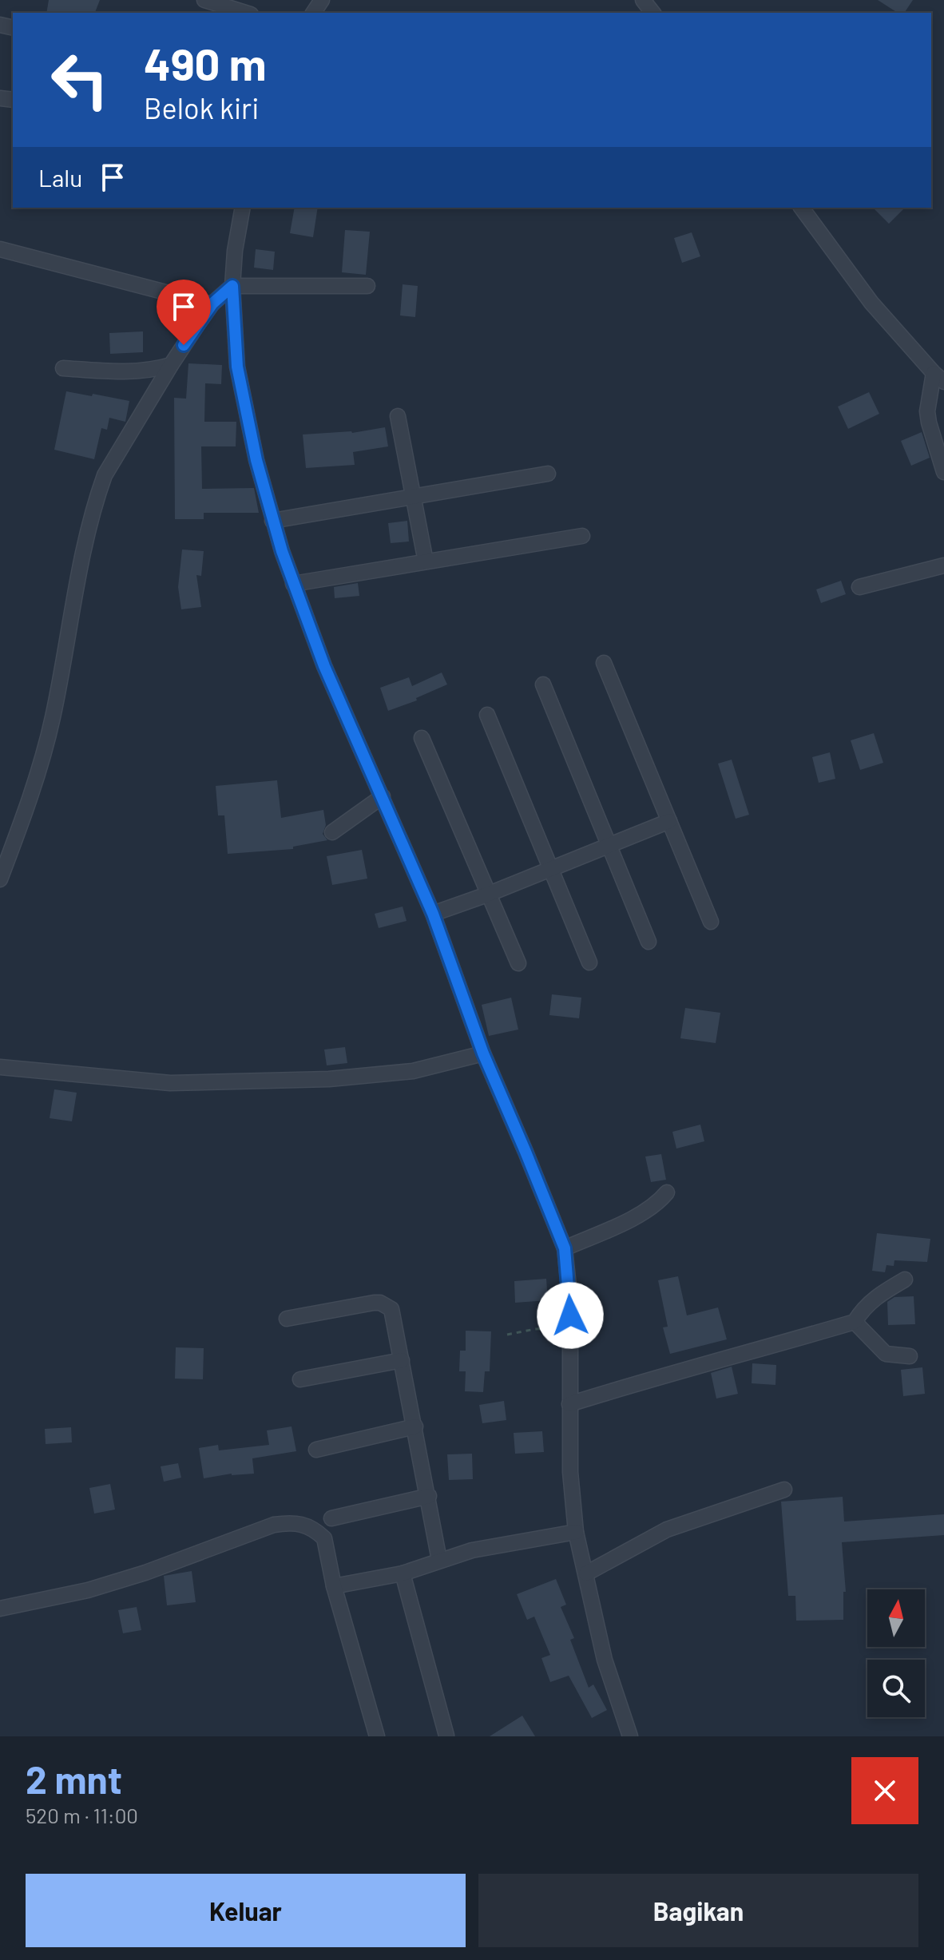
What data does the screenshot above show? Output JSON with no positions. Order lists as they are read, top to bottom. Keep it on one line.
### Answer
{"north":"top","page":{"turn":["490 m","Belok kiri"],"then":"Lalu","heading":["2 mnt","520 m · 11:00"],"buttons":["Keluar","Bagikan"]}}
